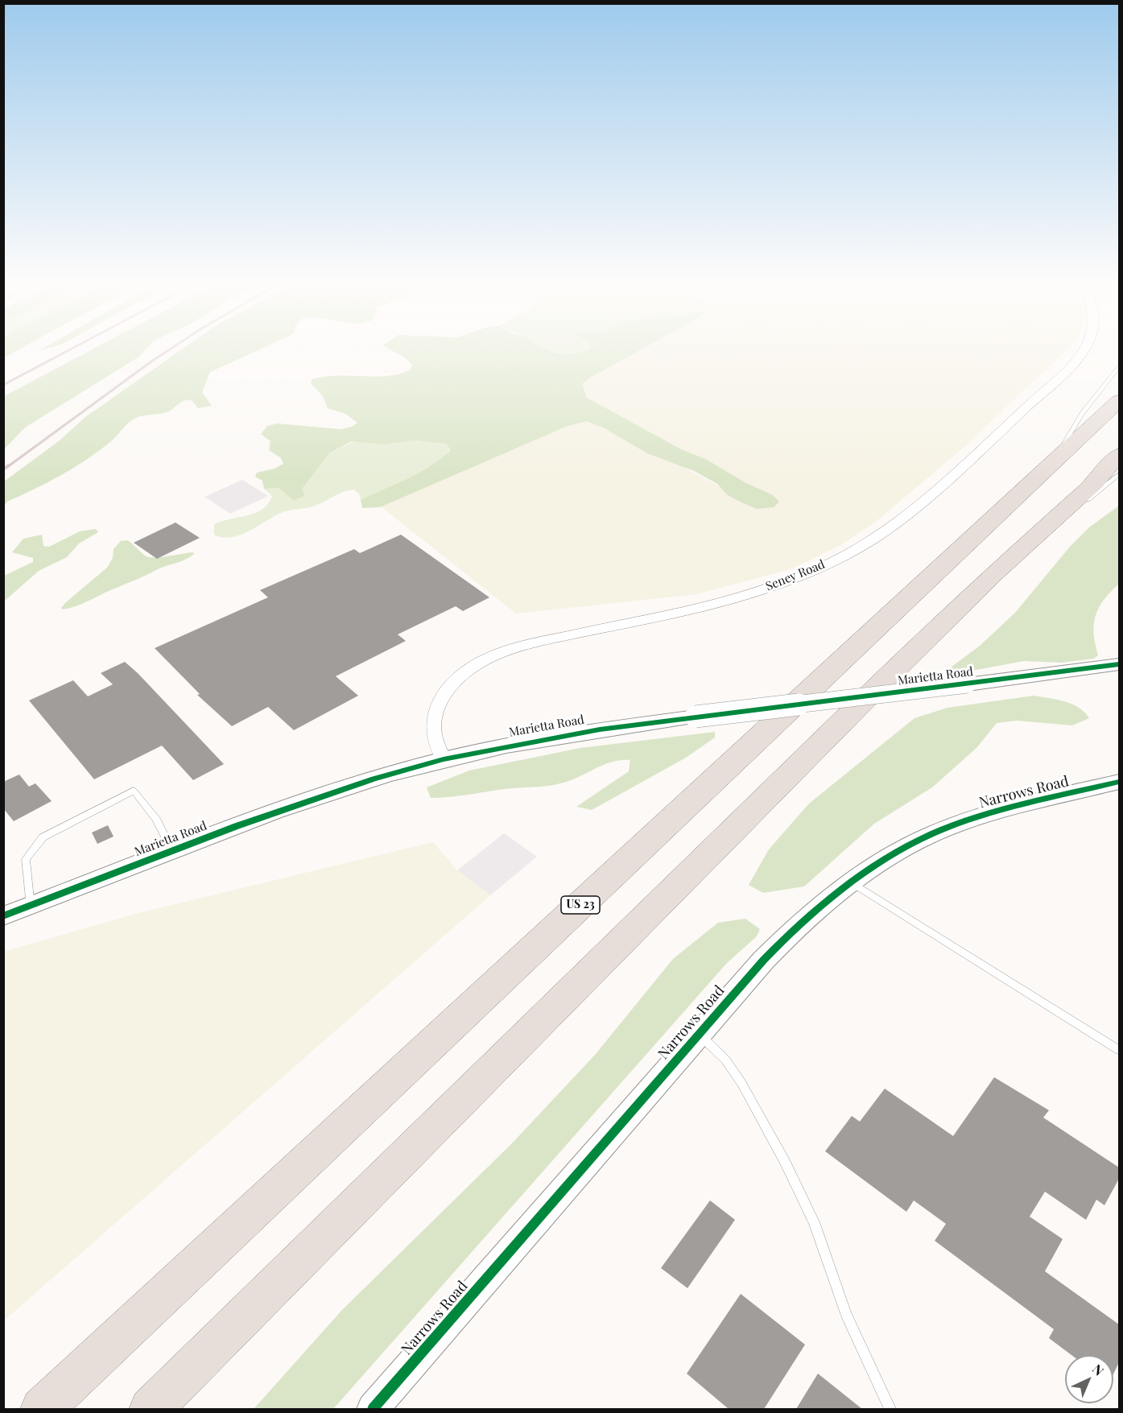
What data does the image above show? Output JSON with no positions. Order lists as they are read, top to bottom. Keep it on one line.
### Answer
{"streets":{"highway":["US 23"],"street":["Seney Road","Marietta Road","Narrows Road"]},"crossings":[["Seney Road","Marietta Road"]],"north":"top right"}
